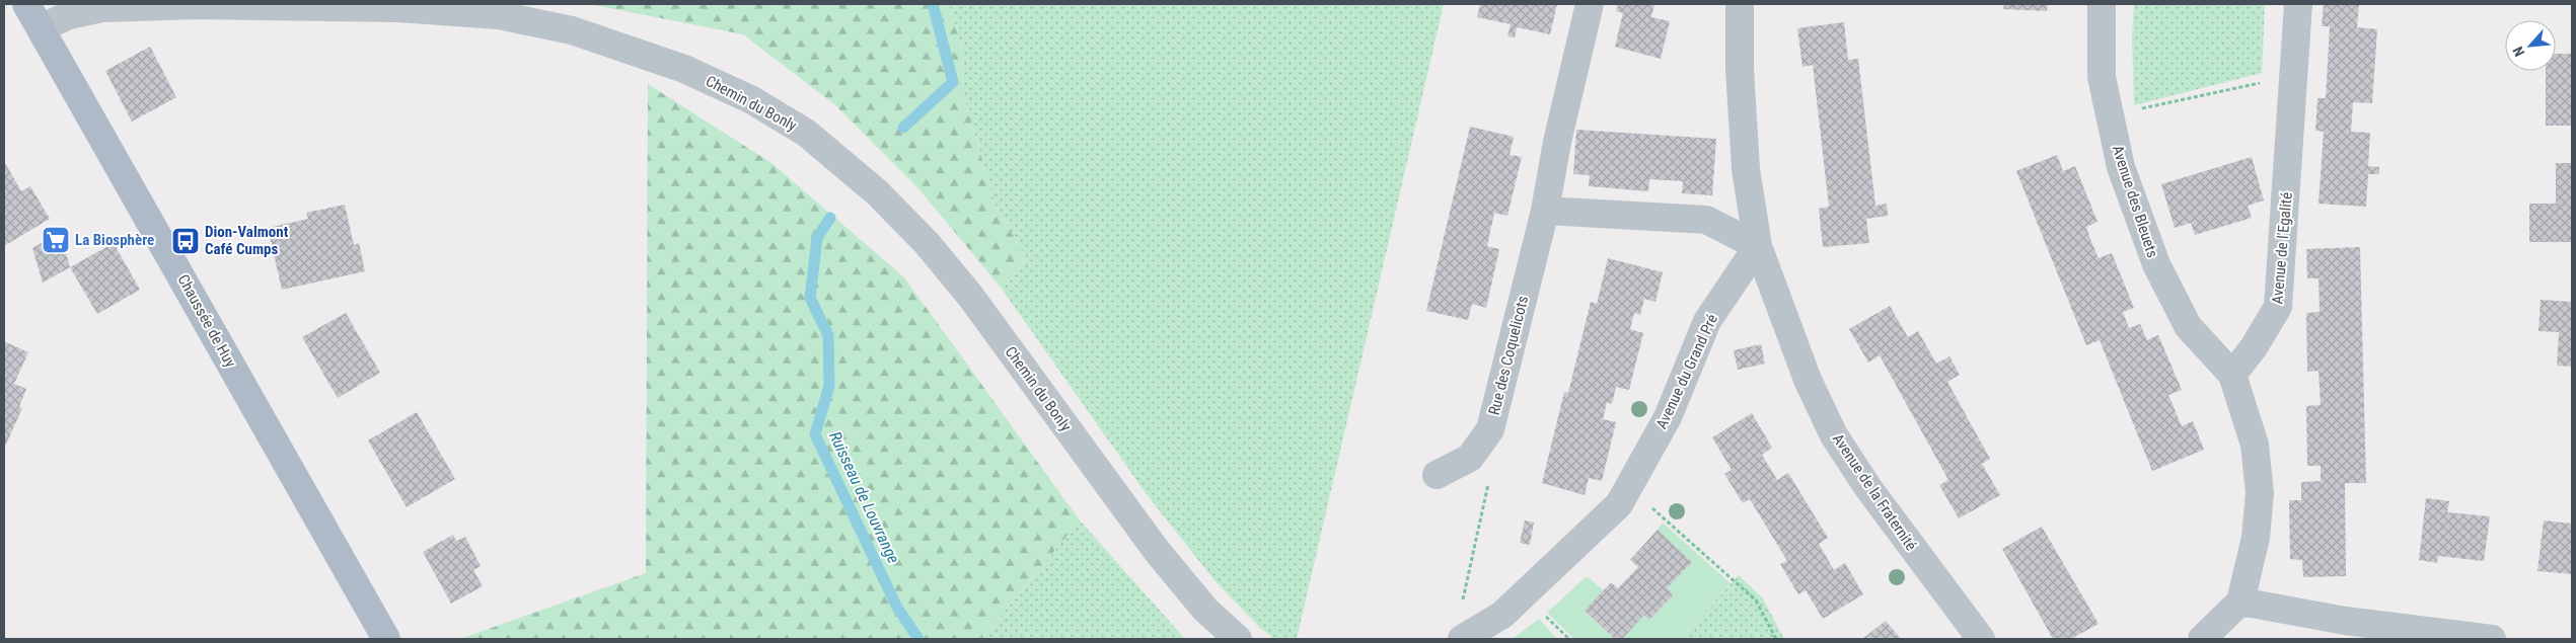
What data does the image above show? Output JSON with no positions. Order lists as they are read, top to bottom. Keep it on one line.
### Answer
{"streets":{"main road":["Chaussée de Huy"],"street":["Chemin du Bonly","Avenue des Bleuets","Avenue de l'Egalité","Rue des Coquelicots","Avenue du Grand Pré","Avenue de la Fraternité"]},"crossings":[["Chemin du Bonly","Chaussée de Huy"],["Avenue des Bleuets","Avenue de l'Egalité"],["Avenue du Grand Pré","Avenue de la Fraternité"]],"water":["Ruisseau de Louvrange"],"places":{"supermarket":["La Biosphère"],"bus stop":["Dion-Valmont Café Cumps"]},"north":"bottom left"}
